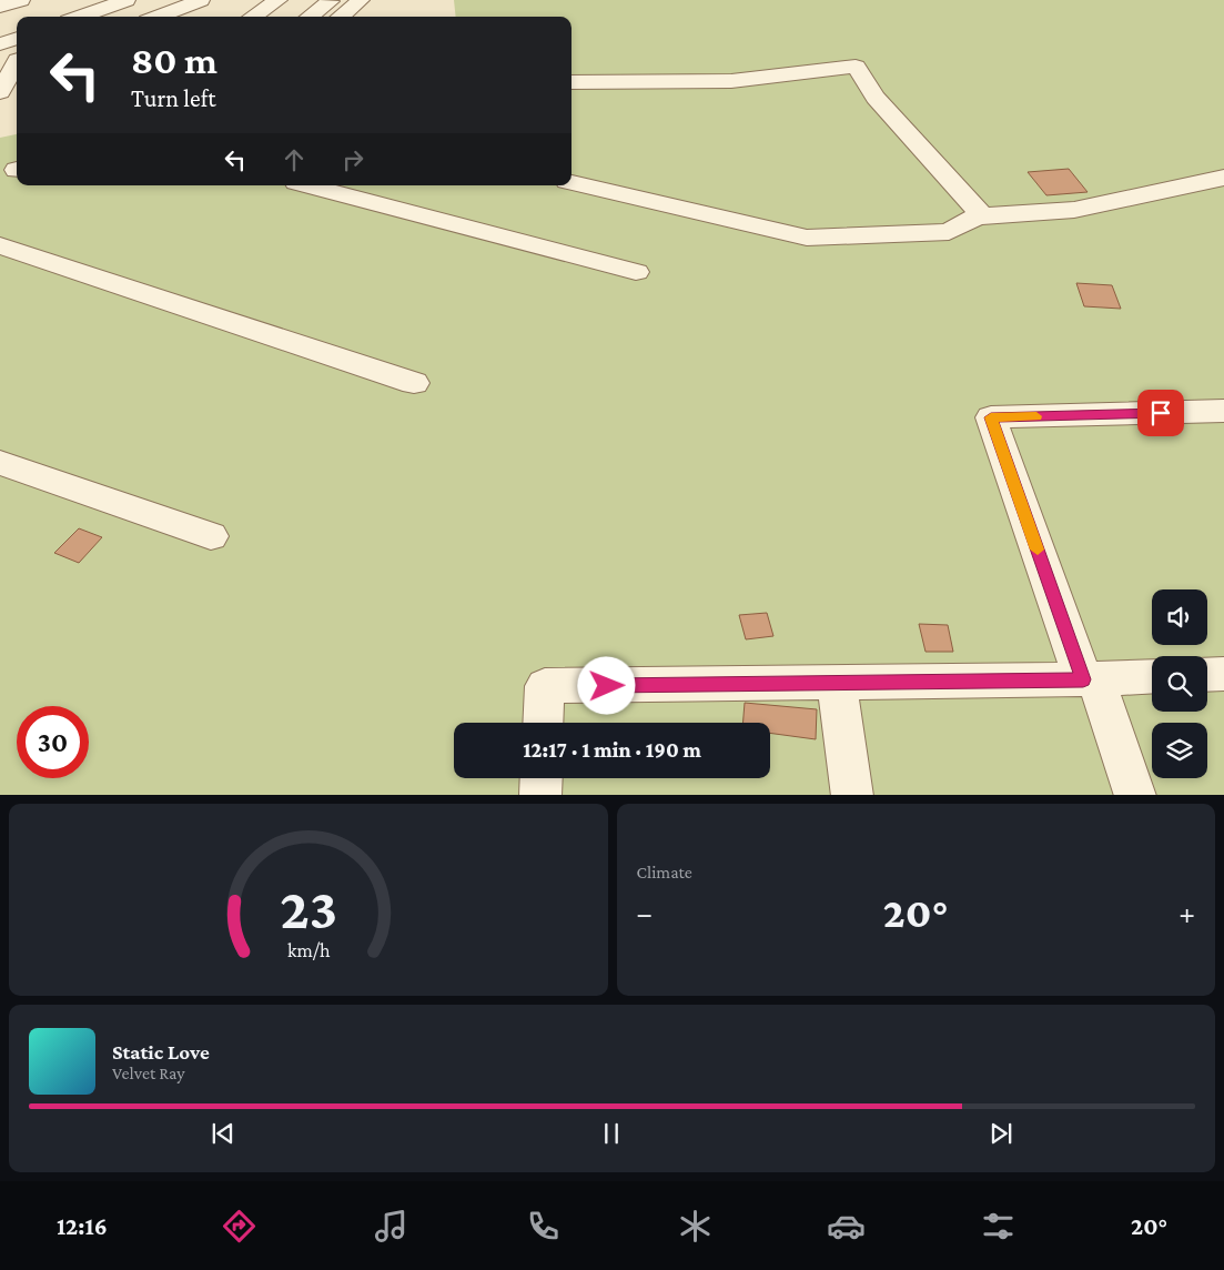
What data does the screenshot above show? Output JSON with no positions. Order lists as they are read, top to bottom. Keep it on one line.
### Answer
{"page":{"turn":["80 m","Turn left"],"limit":"30","trip":"12:17 · 1 min · 190 m","tile":"Climate","heat":["−","20°","+"],"song":["Static Love","Velvet Ray"],"tabs":["12:16","20°"],"gauge":["23","km/h"]}}
